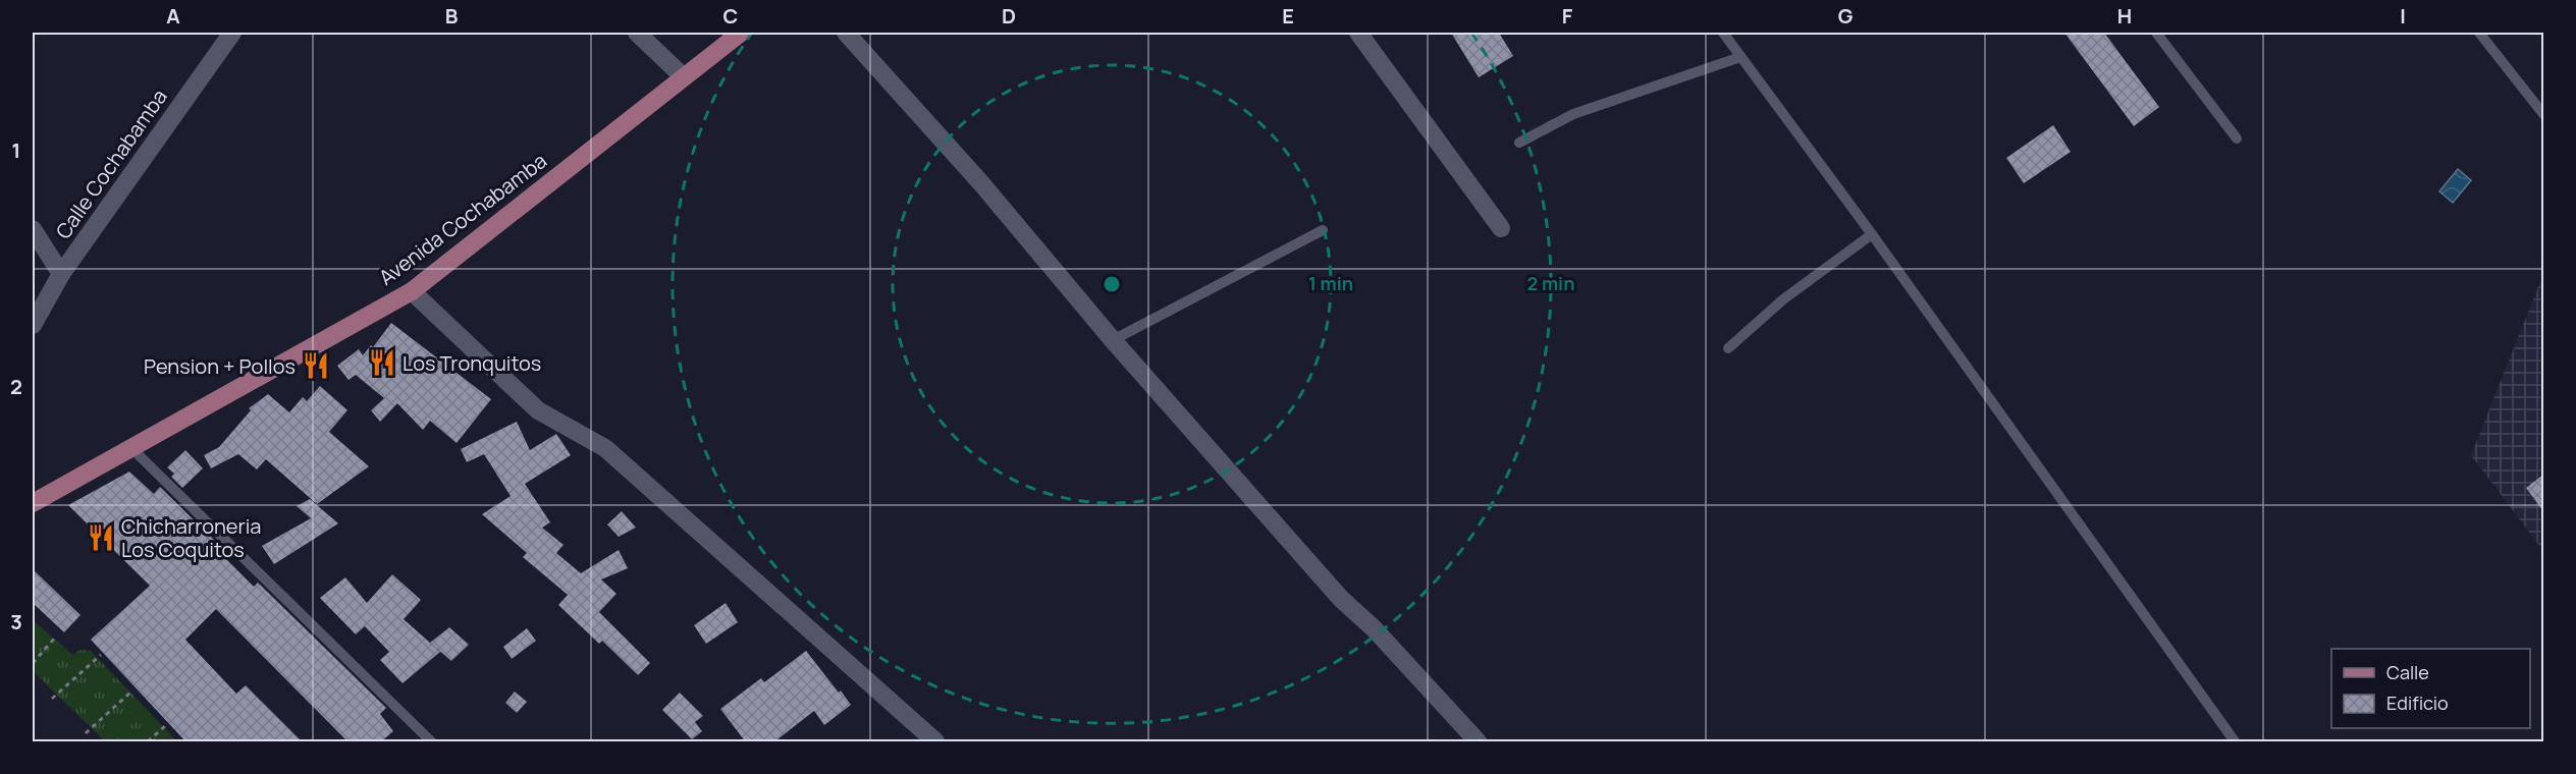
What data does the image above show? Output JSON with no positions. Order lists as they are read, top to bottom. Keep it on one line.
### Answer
{"streets":{"main road":["Avenida Cochabamba"],"street":["Calle Cochabamba"]},"places":{"restaurant":["Los Tronquitos","Pension + Pollos","Chicharroneria Los Coquitos"]},"legend":["Calle","Edificio"],"grid":{"columns":["A","B","C","D","E","F","G","H","I"],"rows":["1","2","3"]},"rings":["1 min","2 min"]}
